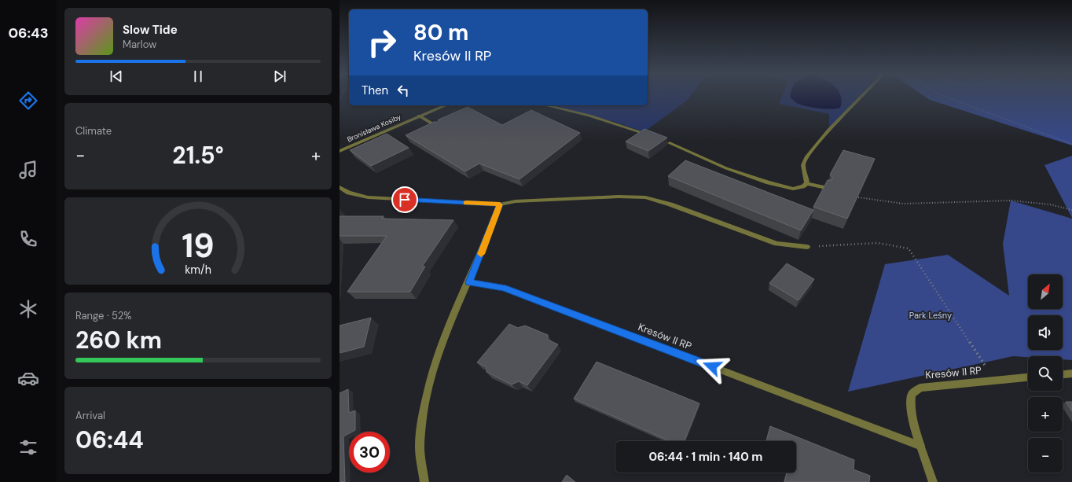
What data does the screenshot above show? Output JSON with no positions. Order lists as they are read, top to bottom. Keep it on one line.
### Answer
{"streets":{"street":["Bronisława Kosiby","Kresów II RP"]},"parks":["Park Leśny"],"north":"top right","page":{"tabs":"06:43","turn":["80 m","Kresów II RP"],"song":["Slow Tide","Marlow"],"then":"Then","tile":["Climate",["Range · 52%","260 km"],["Arrival","06:44"]],"heat":["−","21.5°","+"],"map_buttons":["+","−"],"limit":"30","trip":"06:44 · 1 min · 140 m","gauge":["19","km/h"]}}
